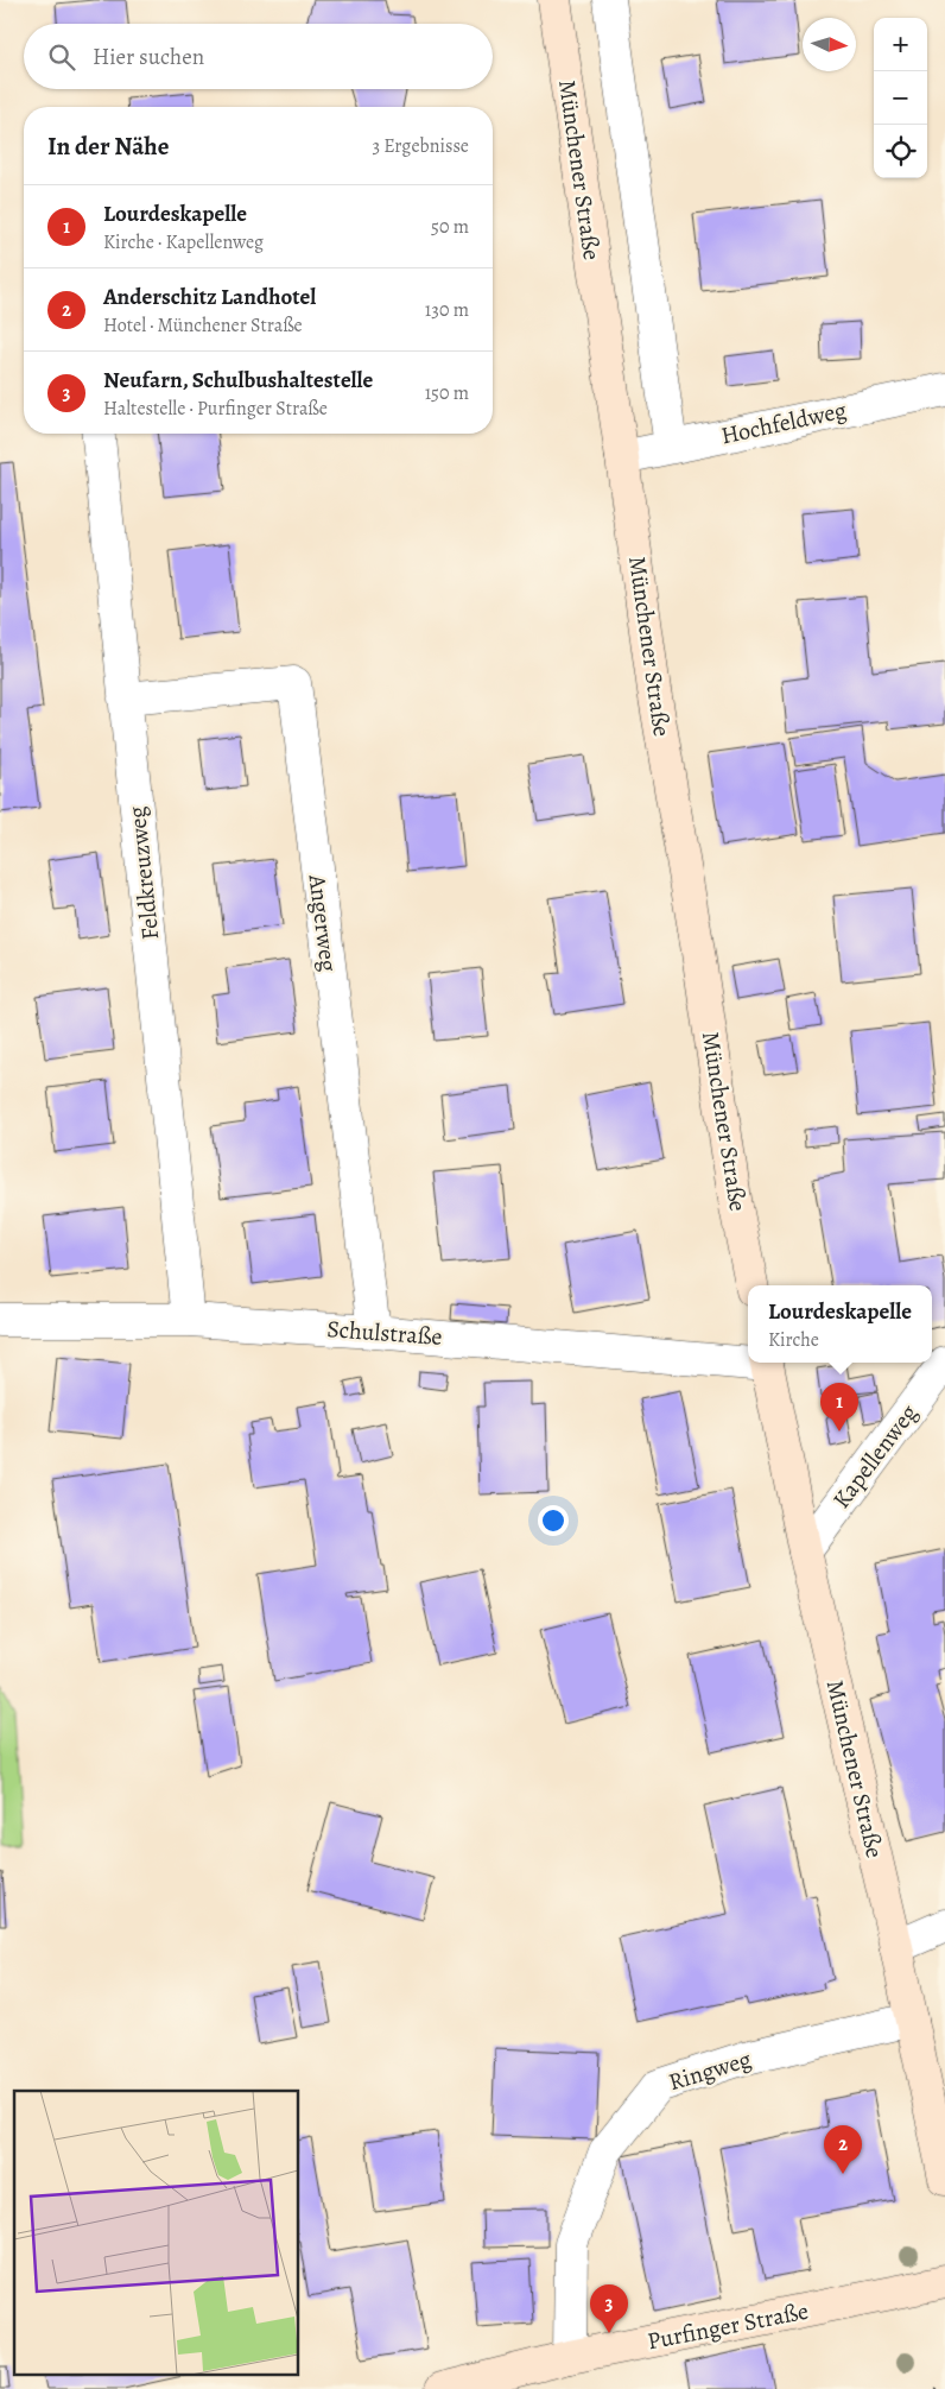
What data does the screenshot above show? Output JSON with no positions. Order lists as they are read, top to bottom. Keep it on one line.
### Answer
{"streets":{"street":["Münchener Straße","Hochfeldweg","Feldkreuzweg","Angerweg","Schulstraße","Kapellenweg","Ringweg","Purfinger Straße"]},"crossings":[["Münchener Straße","Hochfeldweg"],["Münchener Straße","Kapellenweg"],["Münchener Straße","Ringweg"],["Feldkreuzweg","Angerweg"],["Feldkreuzweg","Schulstraße"],["Angerweg","Schulstraße"],["Ringweg","Purfinger Straße"]],"north":"right","page":{"map_buttons":["+","−"],"search":"Hier suchen","heading":["In der Nähe","3 Ergebnisse"],"list":[{"mark":"1","name":"Lourdeskapelle","note":"Kirche · Kapellenweg","value":"50 m"},{"mark":"2","name":"Anderschitz Landhotel","note":"Hotel · Münchener Straße","value":"130 m"},{"mark":"3","name":"Neufarn, Schulbushaltestelle","note":"Haltestelle · Purfinger Straße","value":"150 m"}],"popup":["Lourdeskapelle","Kirche"],"pins":["1","2","3"]}}
